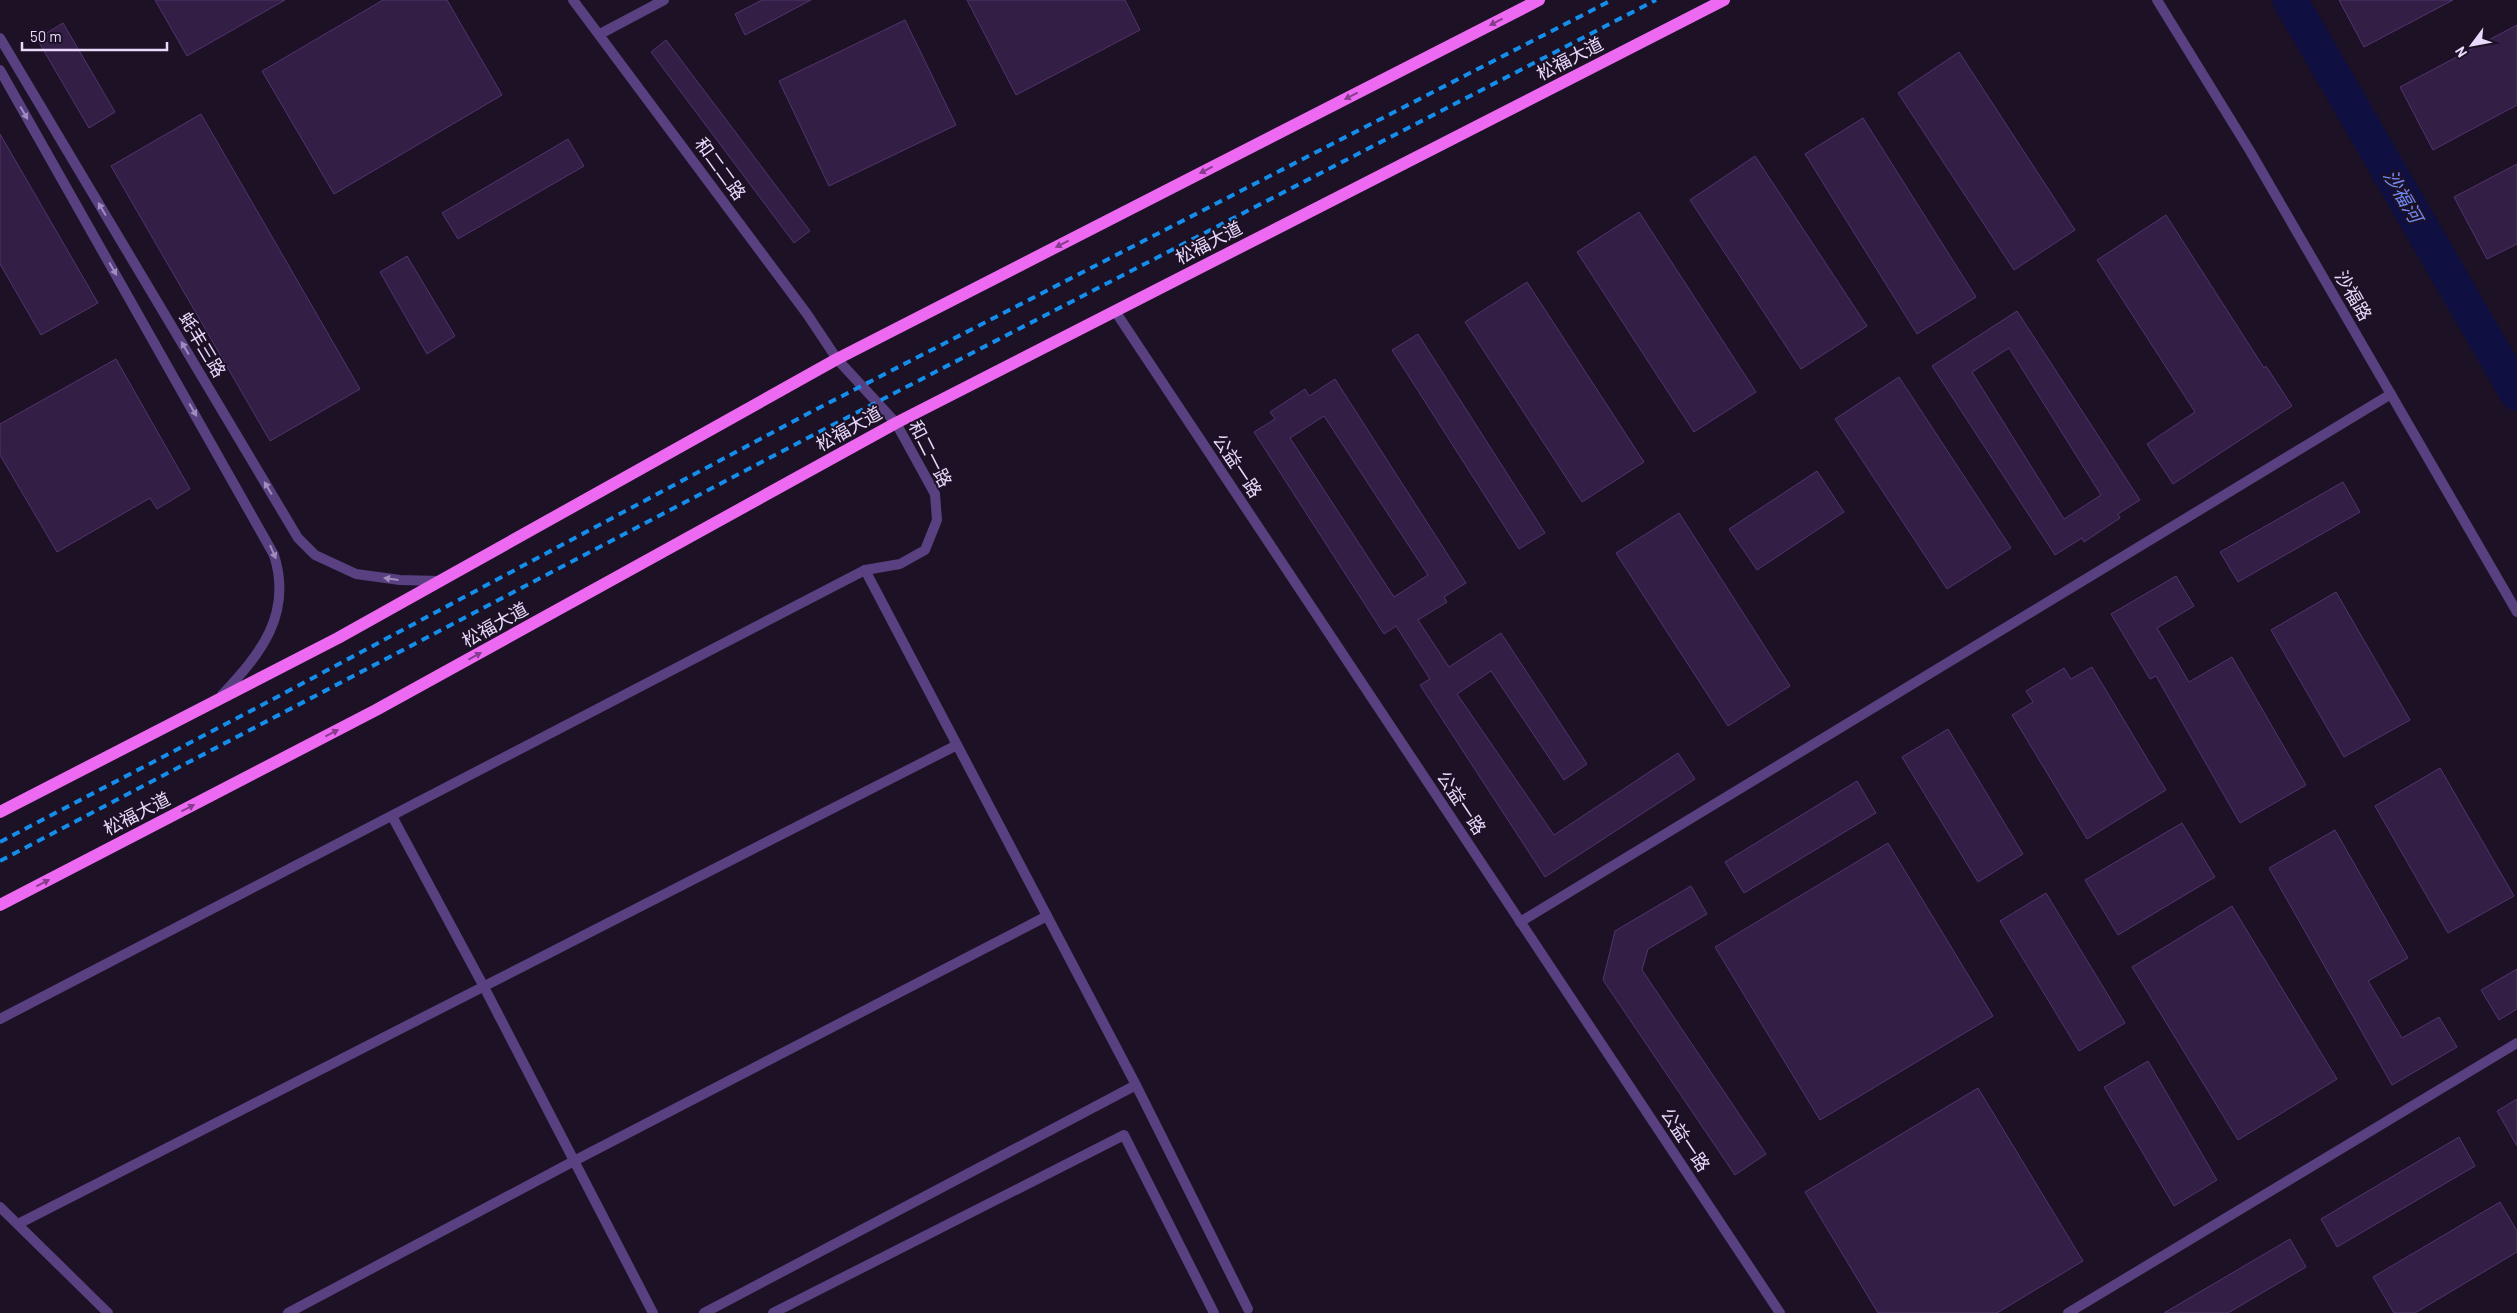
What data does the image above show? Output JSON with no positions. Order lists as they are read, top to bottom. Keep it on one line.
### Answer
{"streets":{"main road":["松福大道"],"street":["和二二路","沙福路","蚝丰三路","和二一路","公益一路"]},"crossings":[["松福大道","和二一路"],["松福大道","公益一路"],["和二二路","和二一路"]],"one_way":["蚝丰三路"],"water":["沙福河"],"scale_bar":"50 m","north":"bottom left"}
